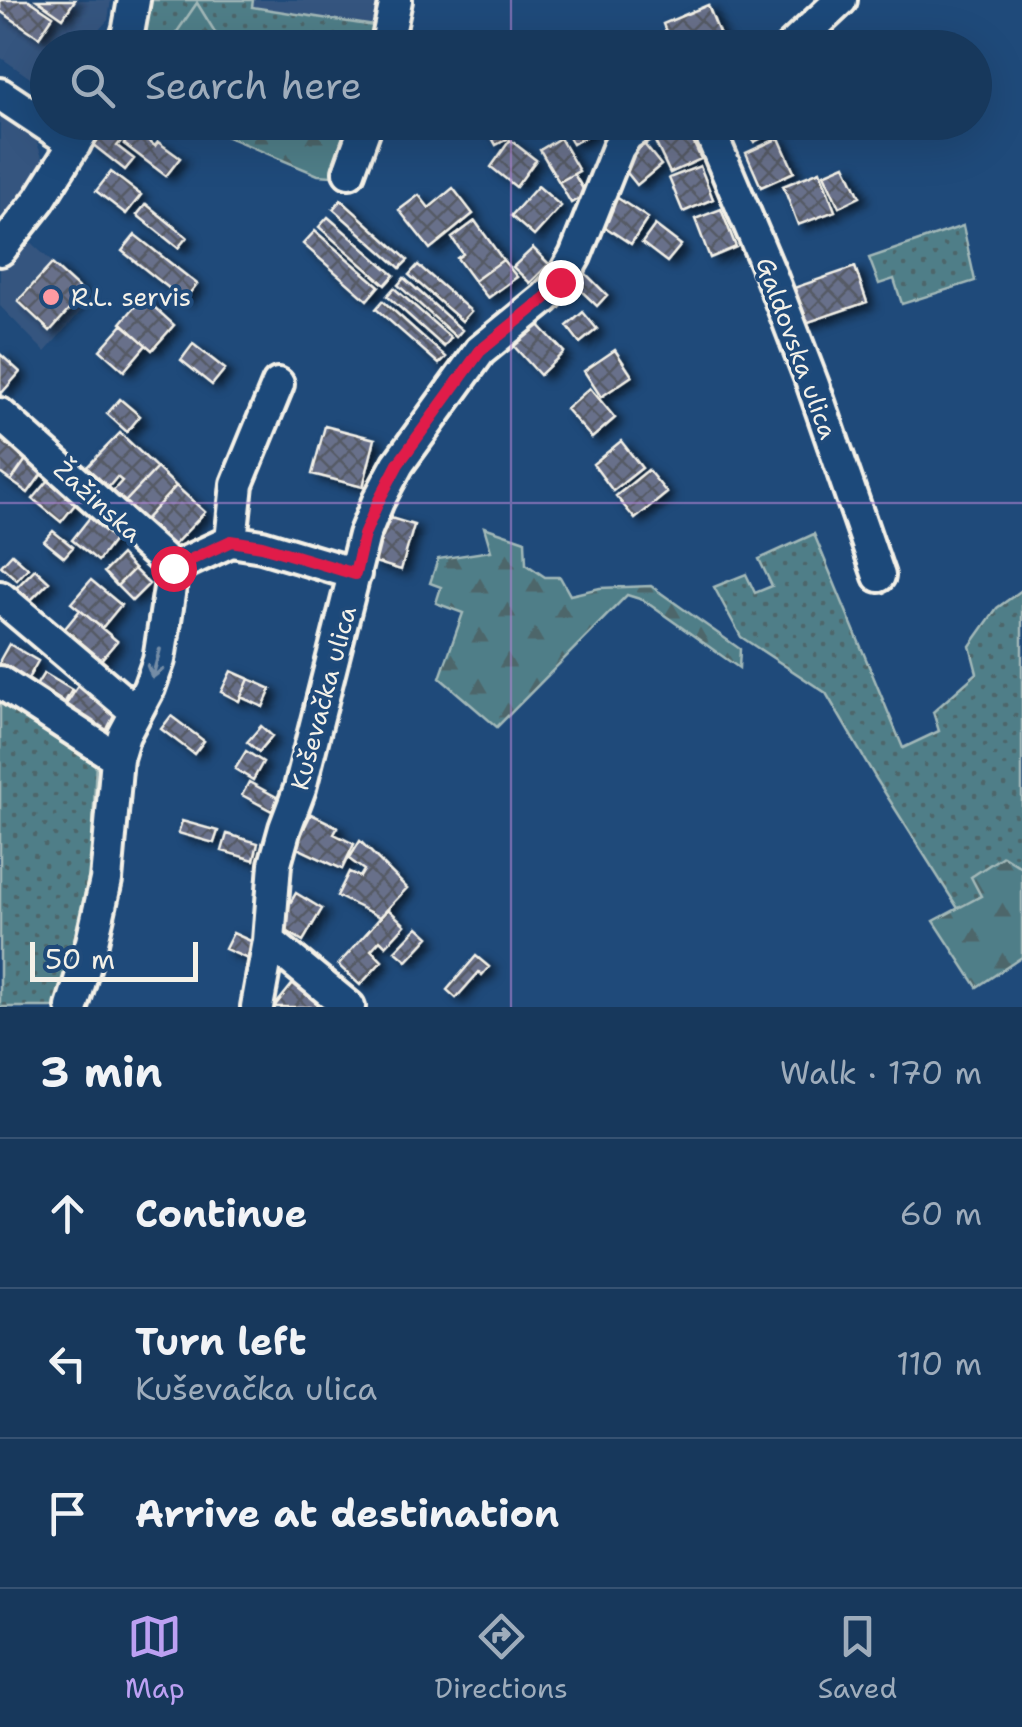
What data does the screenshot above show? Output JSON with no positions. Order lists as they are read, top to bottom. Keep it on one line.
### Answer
{"streets":{"street":["Galdovska ulica","Žažinska","Kuševačka ulica"]},"places":["R.L. servis"],"scale_bar":"50 m","page":{"search":"Search here","scale":"50 m","heading":["3 min","Walk · 170 m"],"list":[["Continue","60 m"],["Turn left","Kuševačka ulica","110 m"],"Arrive at destination"],"nav":["Map","Directions","Saved"]}}
